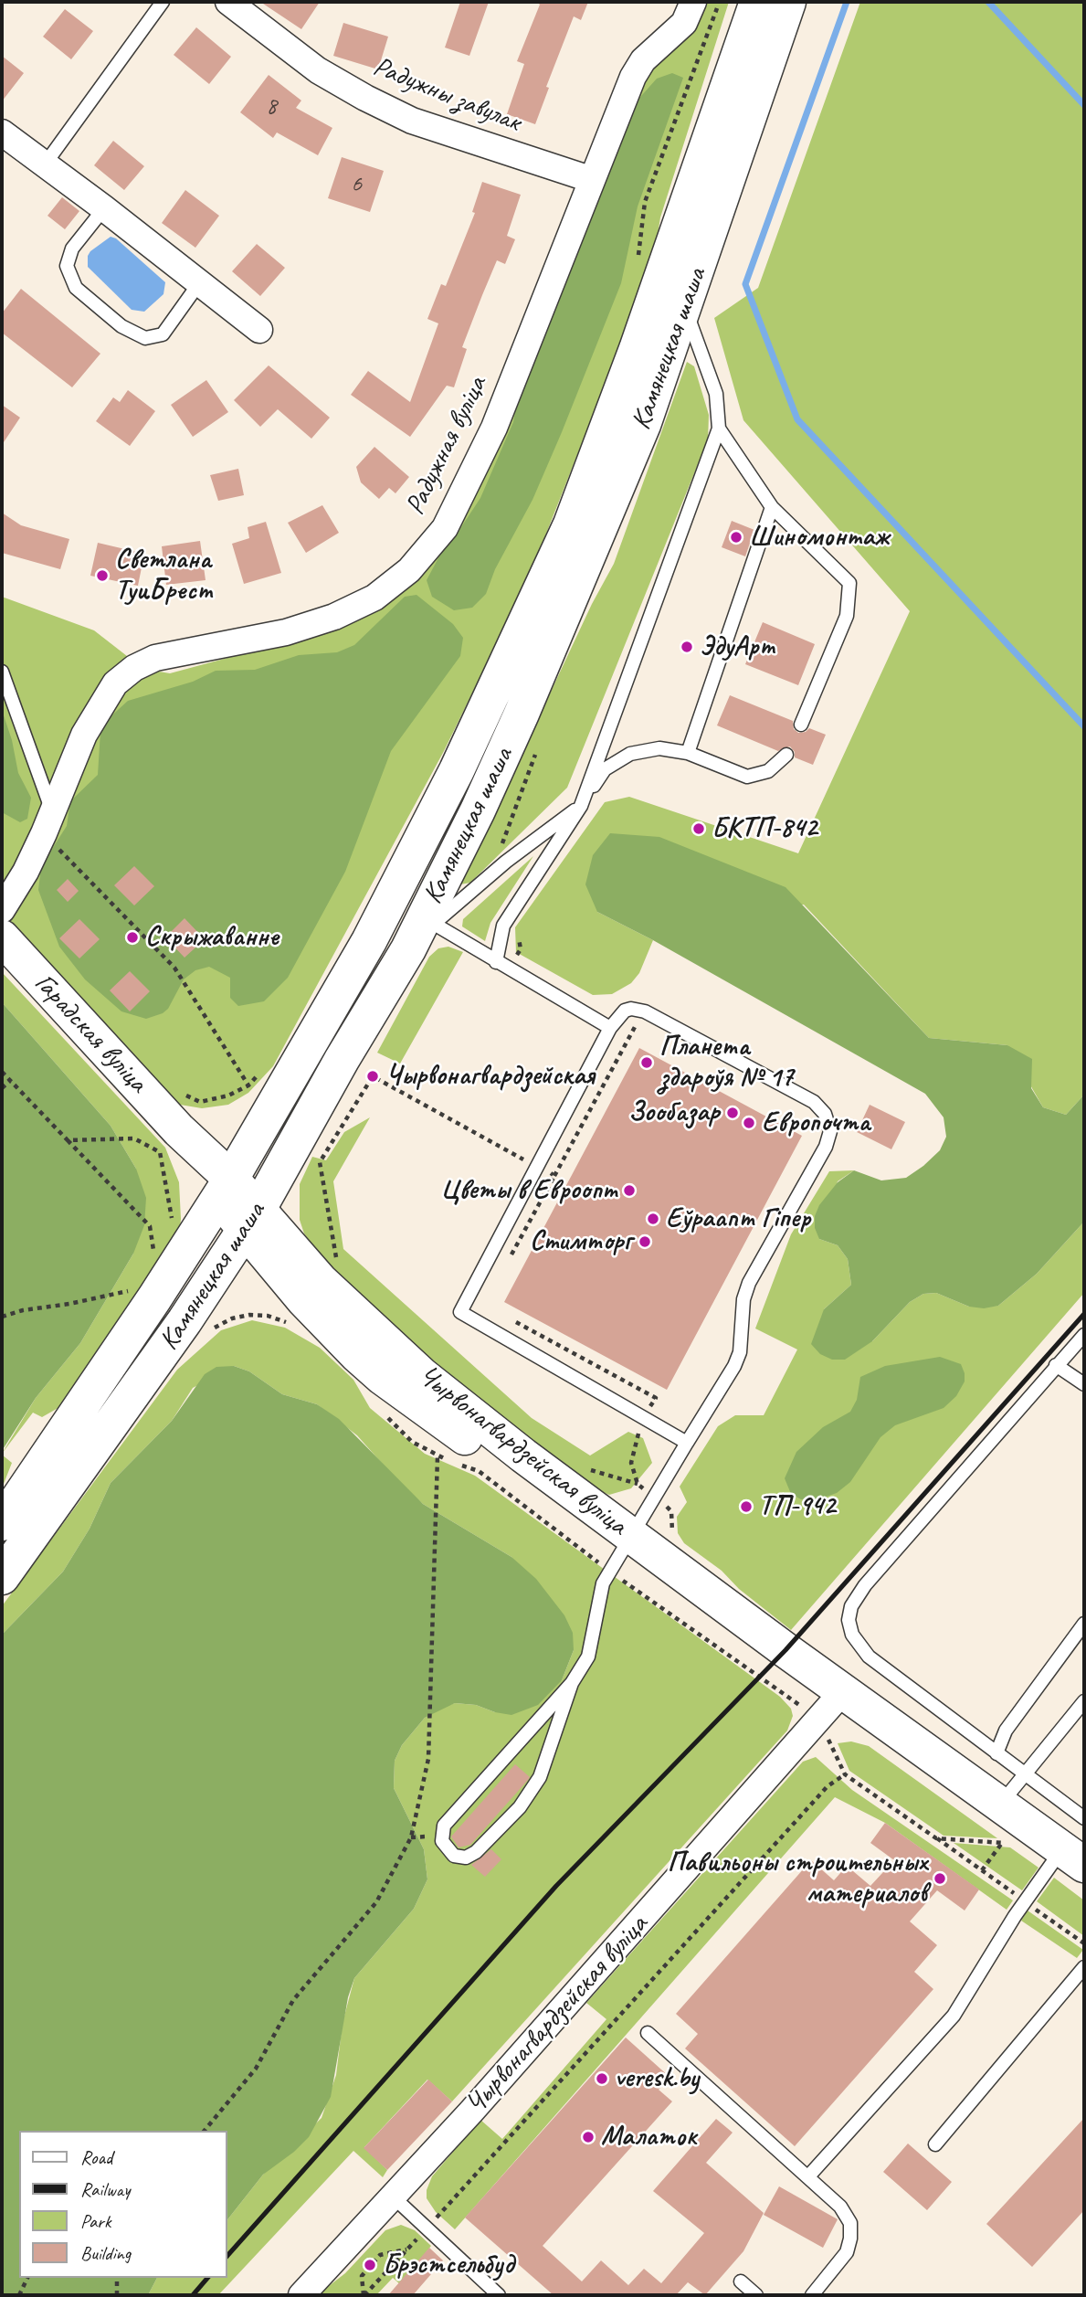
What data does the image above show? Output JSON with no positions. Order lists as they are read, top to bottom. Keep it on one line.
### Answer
{"streets":{"main road":["Камянецкая шаша","Гарадская вуліца","Чырвонагвардзейская вуліца"],"street":["Радужны завулак","Радужная вуліца"]},"crossings":[["Радужны завулак","Радужная вуліца"],["Камянецкая шаша","Гарадская вуліца"],["Камянецкая шаша","Чырвонагвардзейская вуліца"],["Гарадская вуліца","Чырвонагвардзейская вуліца"]],"places":["Шиномонтаж","Светлана ТуиБрест","ЭдуАрт","БКТП-842","Скрыжаванне","Планета здароўя № 17","Чырвонагвардзейская","Зообазар","Европочта","Цветы в Евроопт","Еўраапт Гіпер","Стимторг","ТП-942","Павильоны строительных материалов","veresk.by","Малаток","Брэстсельбуд"],"house_numbers":["8","6"],"legend":["Road","Railway","Park","Building"]}
